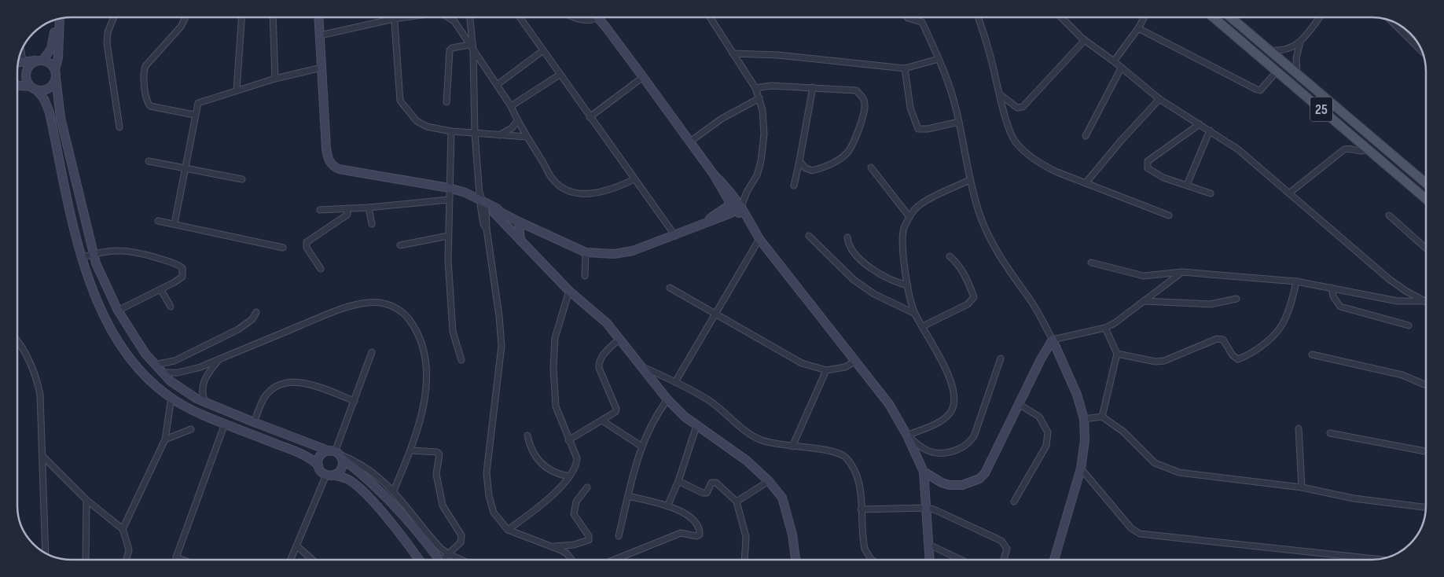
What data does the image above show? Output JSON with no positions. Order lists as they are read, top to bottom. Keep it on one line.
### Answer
{"streets":{"main road":["25"]}}
